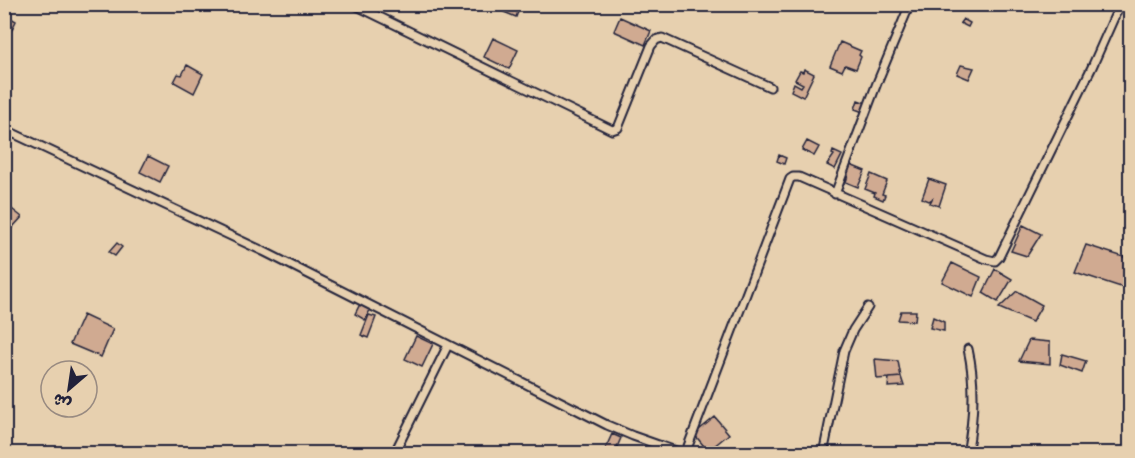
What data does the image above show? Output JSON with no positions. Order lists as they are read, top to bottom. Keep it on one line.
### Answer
{"north":"bottom left"}
